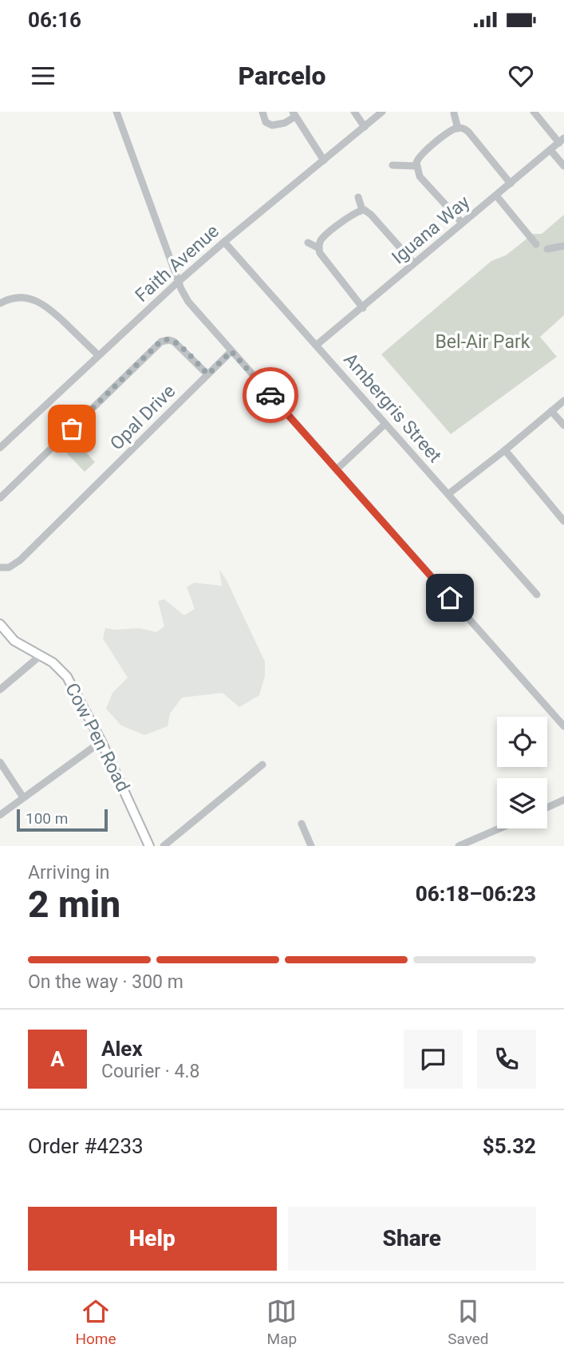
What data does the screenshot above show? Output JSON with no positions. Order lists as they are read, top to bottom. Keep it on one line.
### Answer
{"streets":{"main road":["Cow Pen Road"],"street":["Iguana Way","Faith Avenue","Ambergris Street","Opal Drive"]},"crossings":[["Iguana Way","Ambergris Street"],["Faith Avenue","Ambergris Street"]],"parks":["Bel-Air Park"],"scale_bar":"100 m","page":{"status":"06:16","header":"Parcelo","scale":"100 m","heading":["2 min","Arriving in","06:18–06:23"],"panel":["Alex","Courier · 4.8","Order #4233","$5.32"],"bar":"On the way · 300 m","round":"A","buttons":["Help","Share"],"tabs":["Home","Map","Saved"]}}
